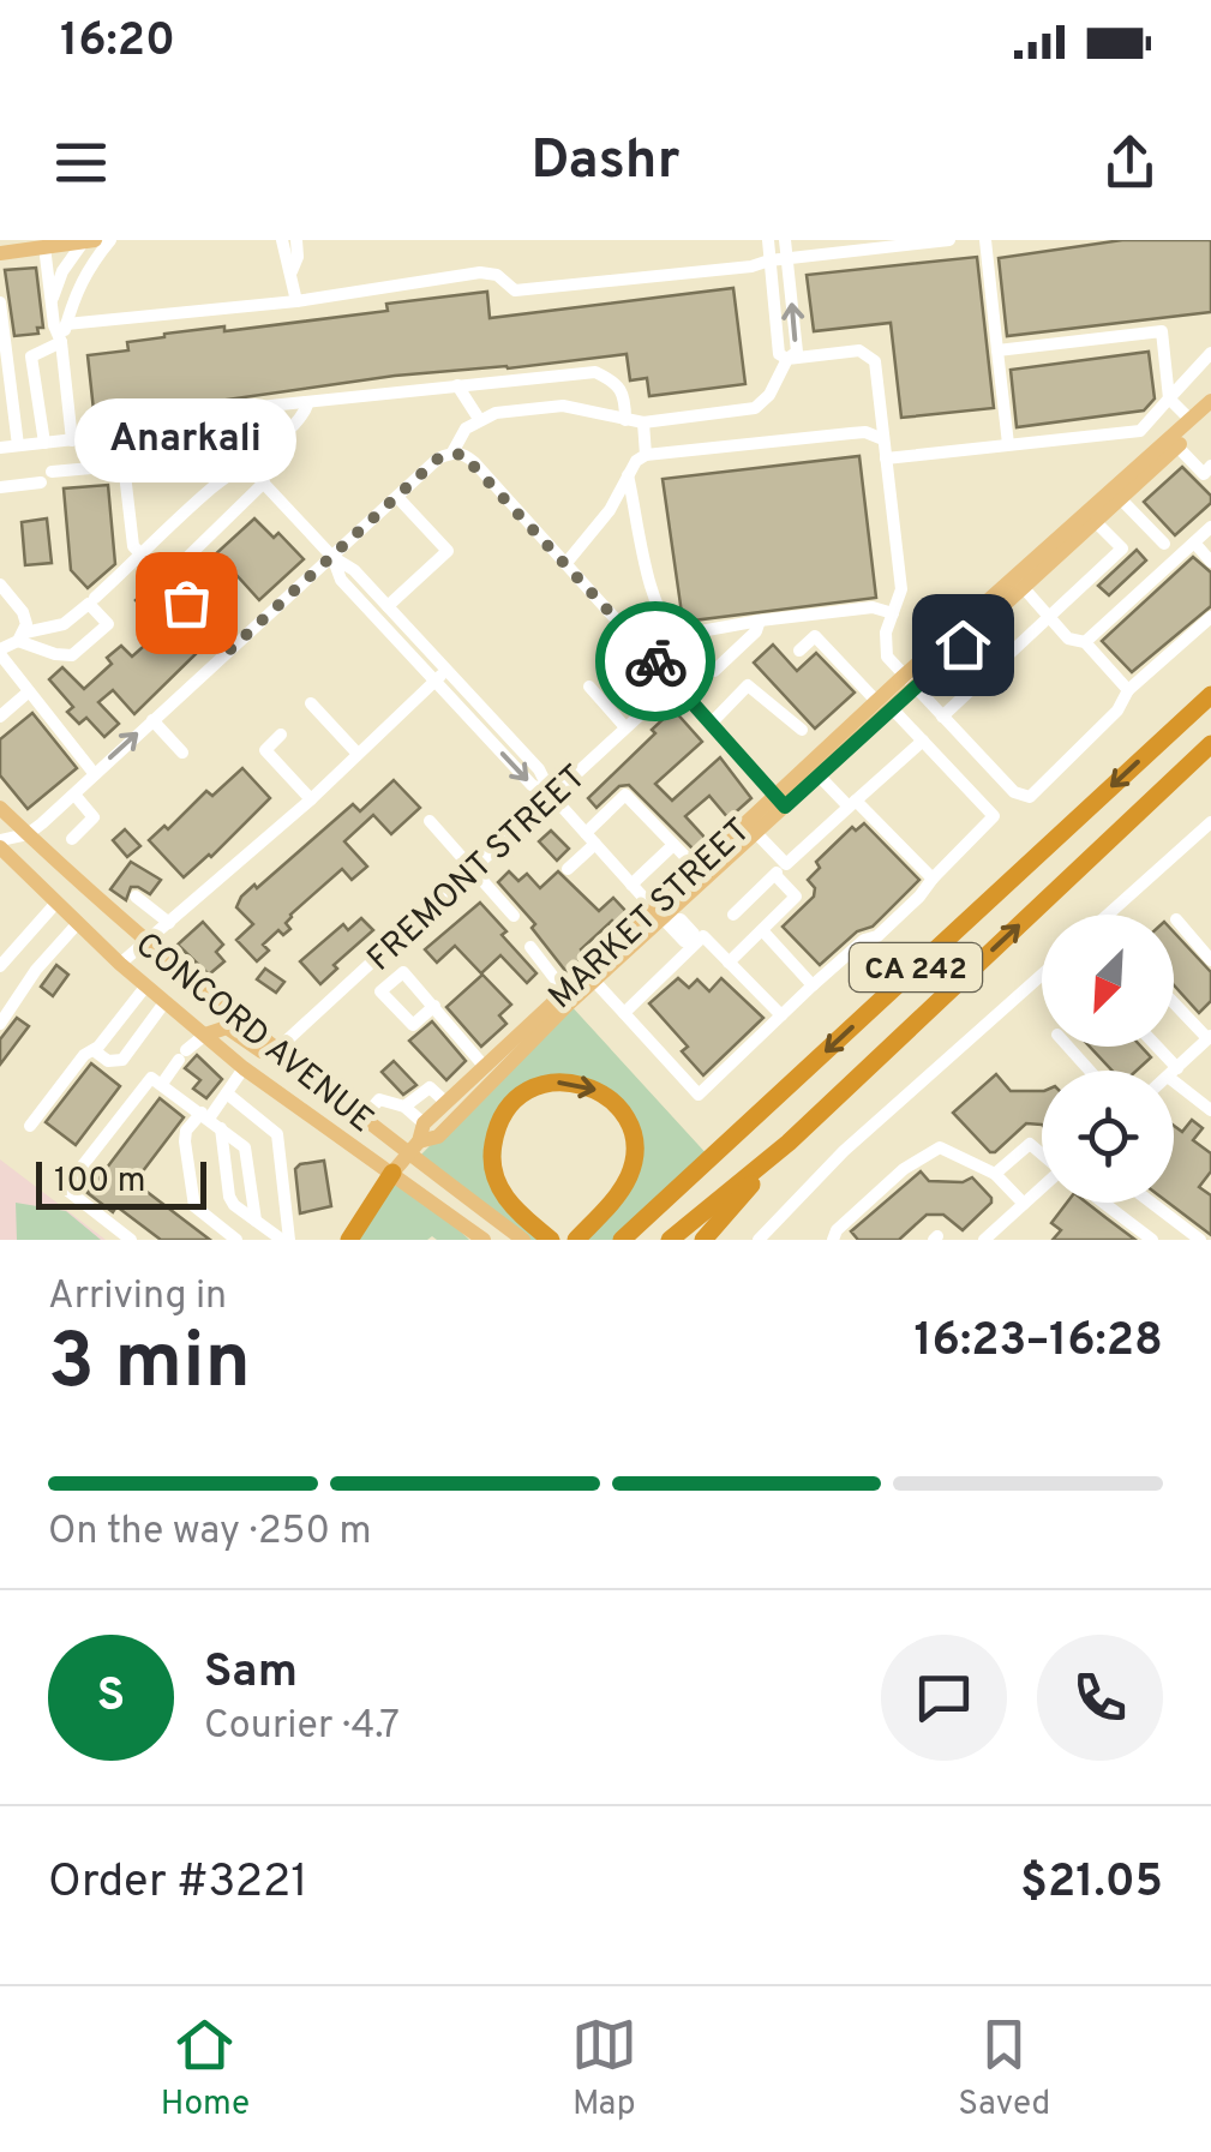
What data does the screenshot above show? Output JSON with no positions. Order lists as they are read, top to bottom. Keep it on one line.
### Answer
{"streets":{"highway":["CA 242"],"main road":["MARKET STREET","CONCORD AVENUE"],"street":["FREMONT STREET"]},"crossings":[["FREMONT STREET","CONCORD AVENUE"],["MARKET STREET","CONCORD AVENUE"]],"places":["Anarkali"],"scale_bar":"100 m","north":"bottom left","page":{"status":"16:20","header":"Dashr","bubble":"Anarkali","scale":"100 m","heading":["3 min","Arriving in","16:23–16:28"],"panel":["Sam","Courier · 4.7","Order #3221","$21.05"],"bar":"On the way · 250 m","round":"S","tabs":["Home","Map","Saved"]}}
